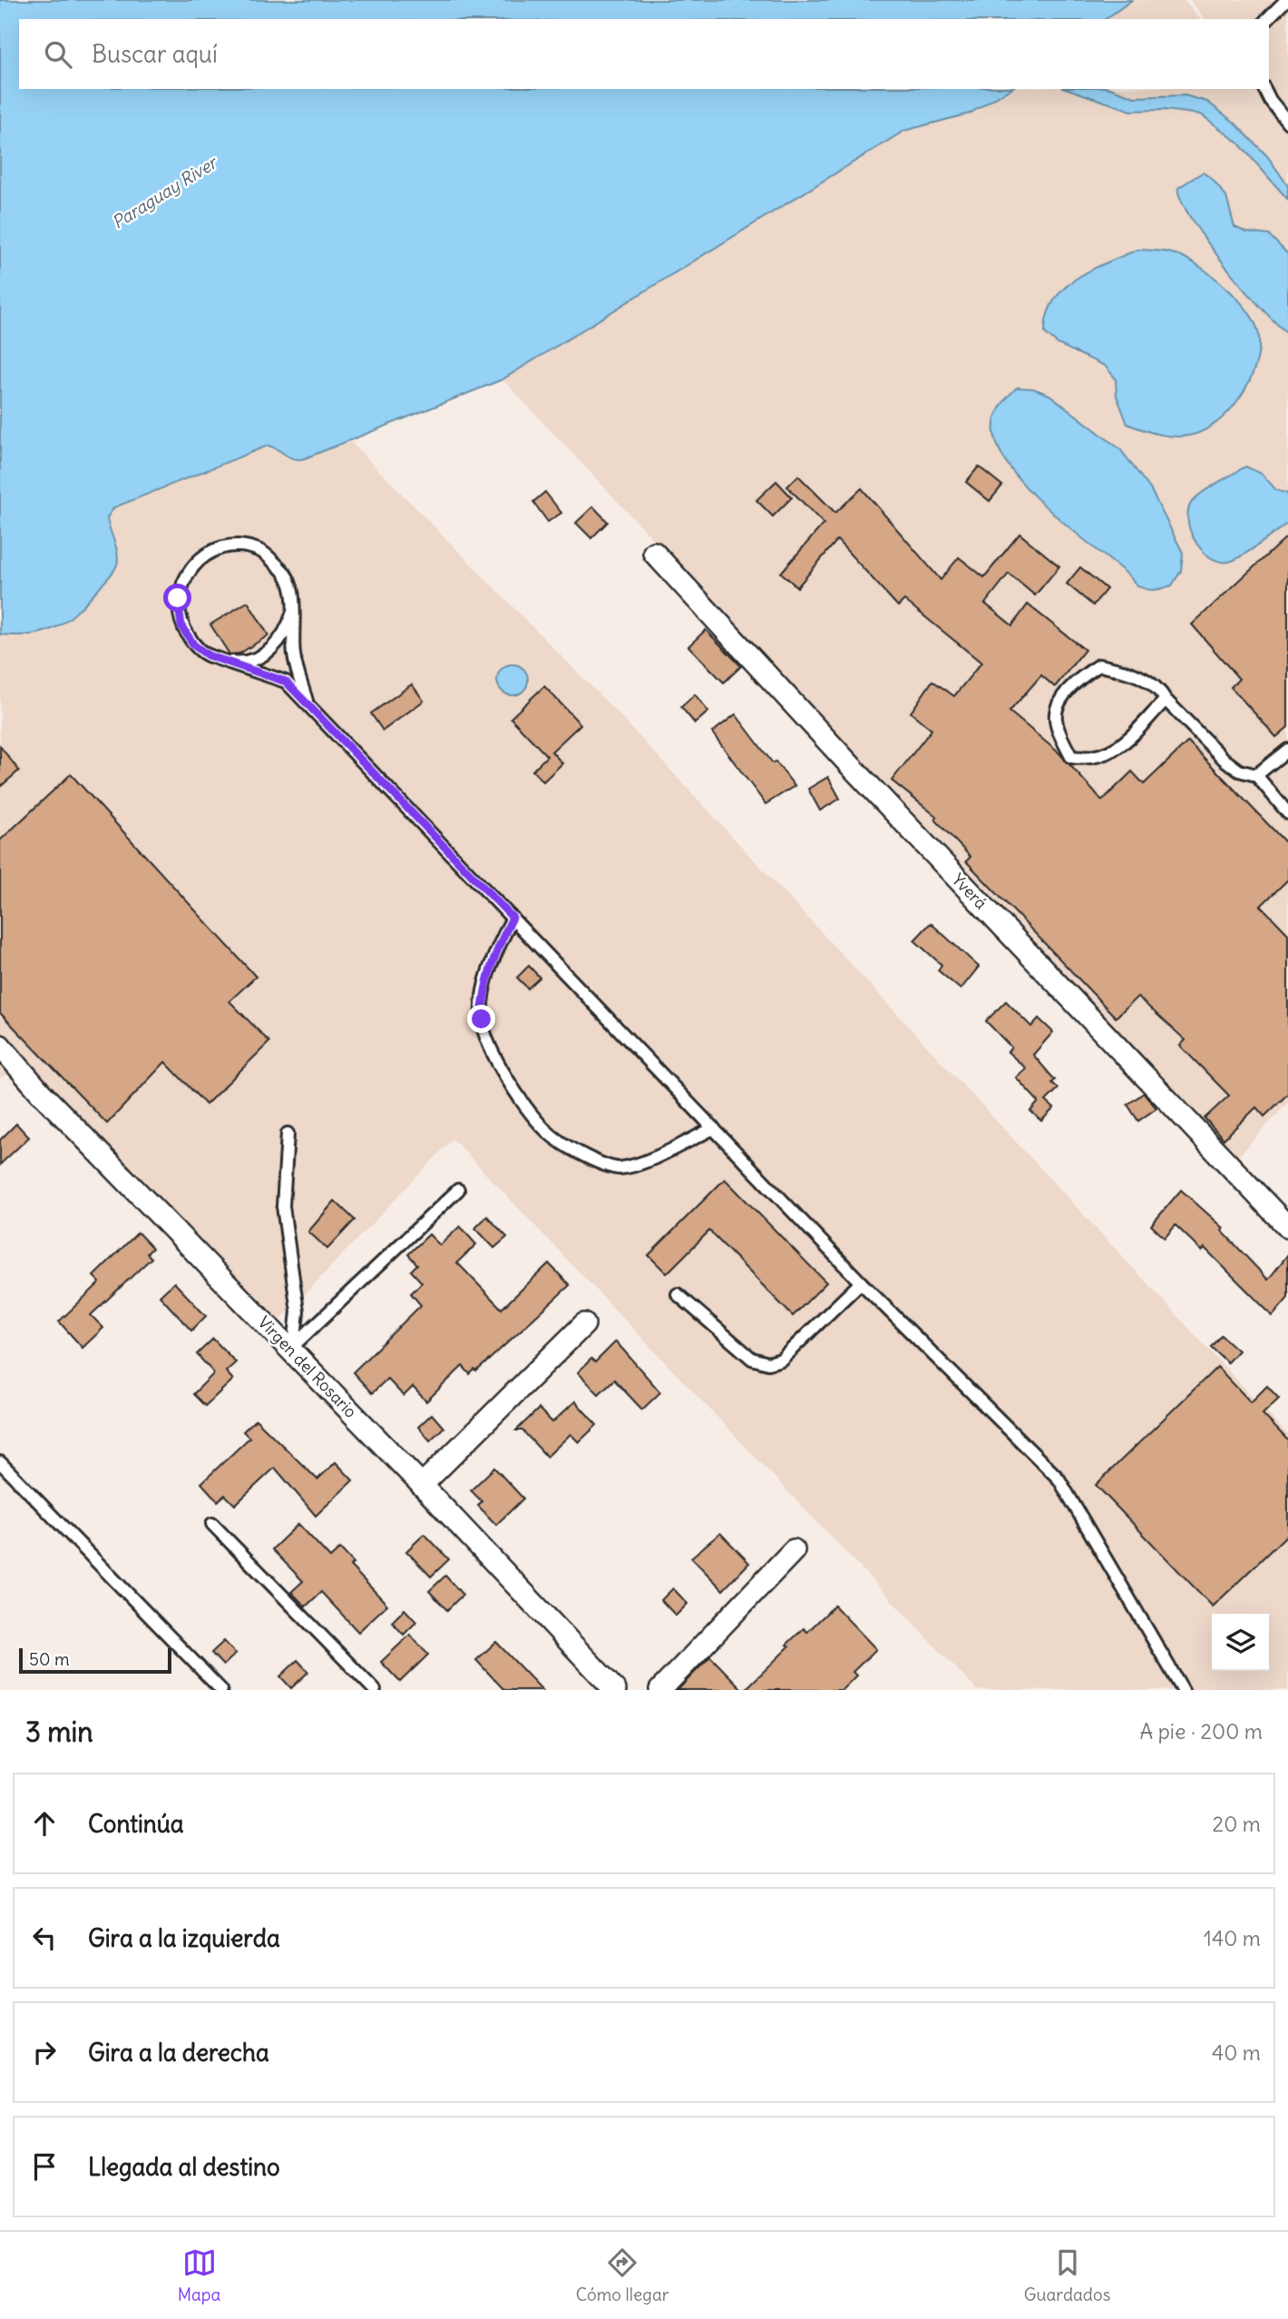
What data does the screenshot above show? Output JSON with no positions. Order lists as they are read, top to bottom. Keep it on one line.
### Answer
{"streets":{"street":["Yverá","Virgen del Rosario"]},"water":["Paraguay River"],"scale_bar":"50 m","page":{"search":"Buscar aquí","scale":"50 m","heading":["3 min","A pie · 200 m"],"list":[["Continúa","20 m"],["Gira a la izquierda","140 m"],["Gira a la derecha","40 m"],"Llegada al destino"],"nav":["Mapa","Cómo llegar","Guardados"]}}
